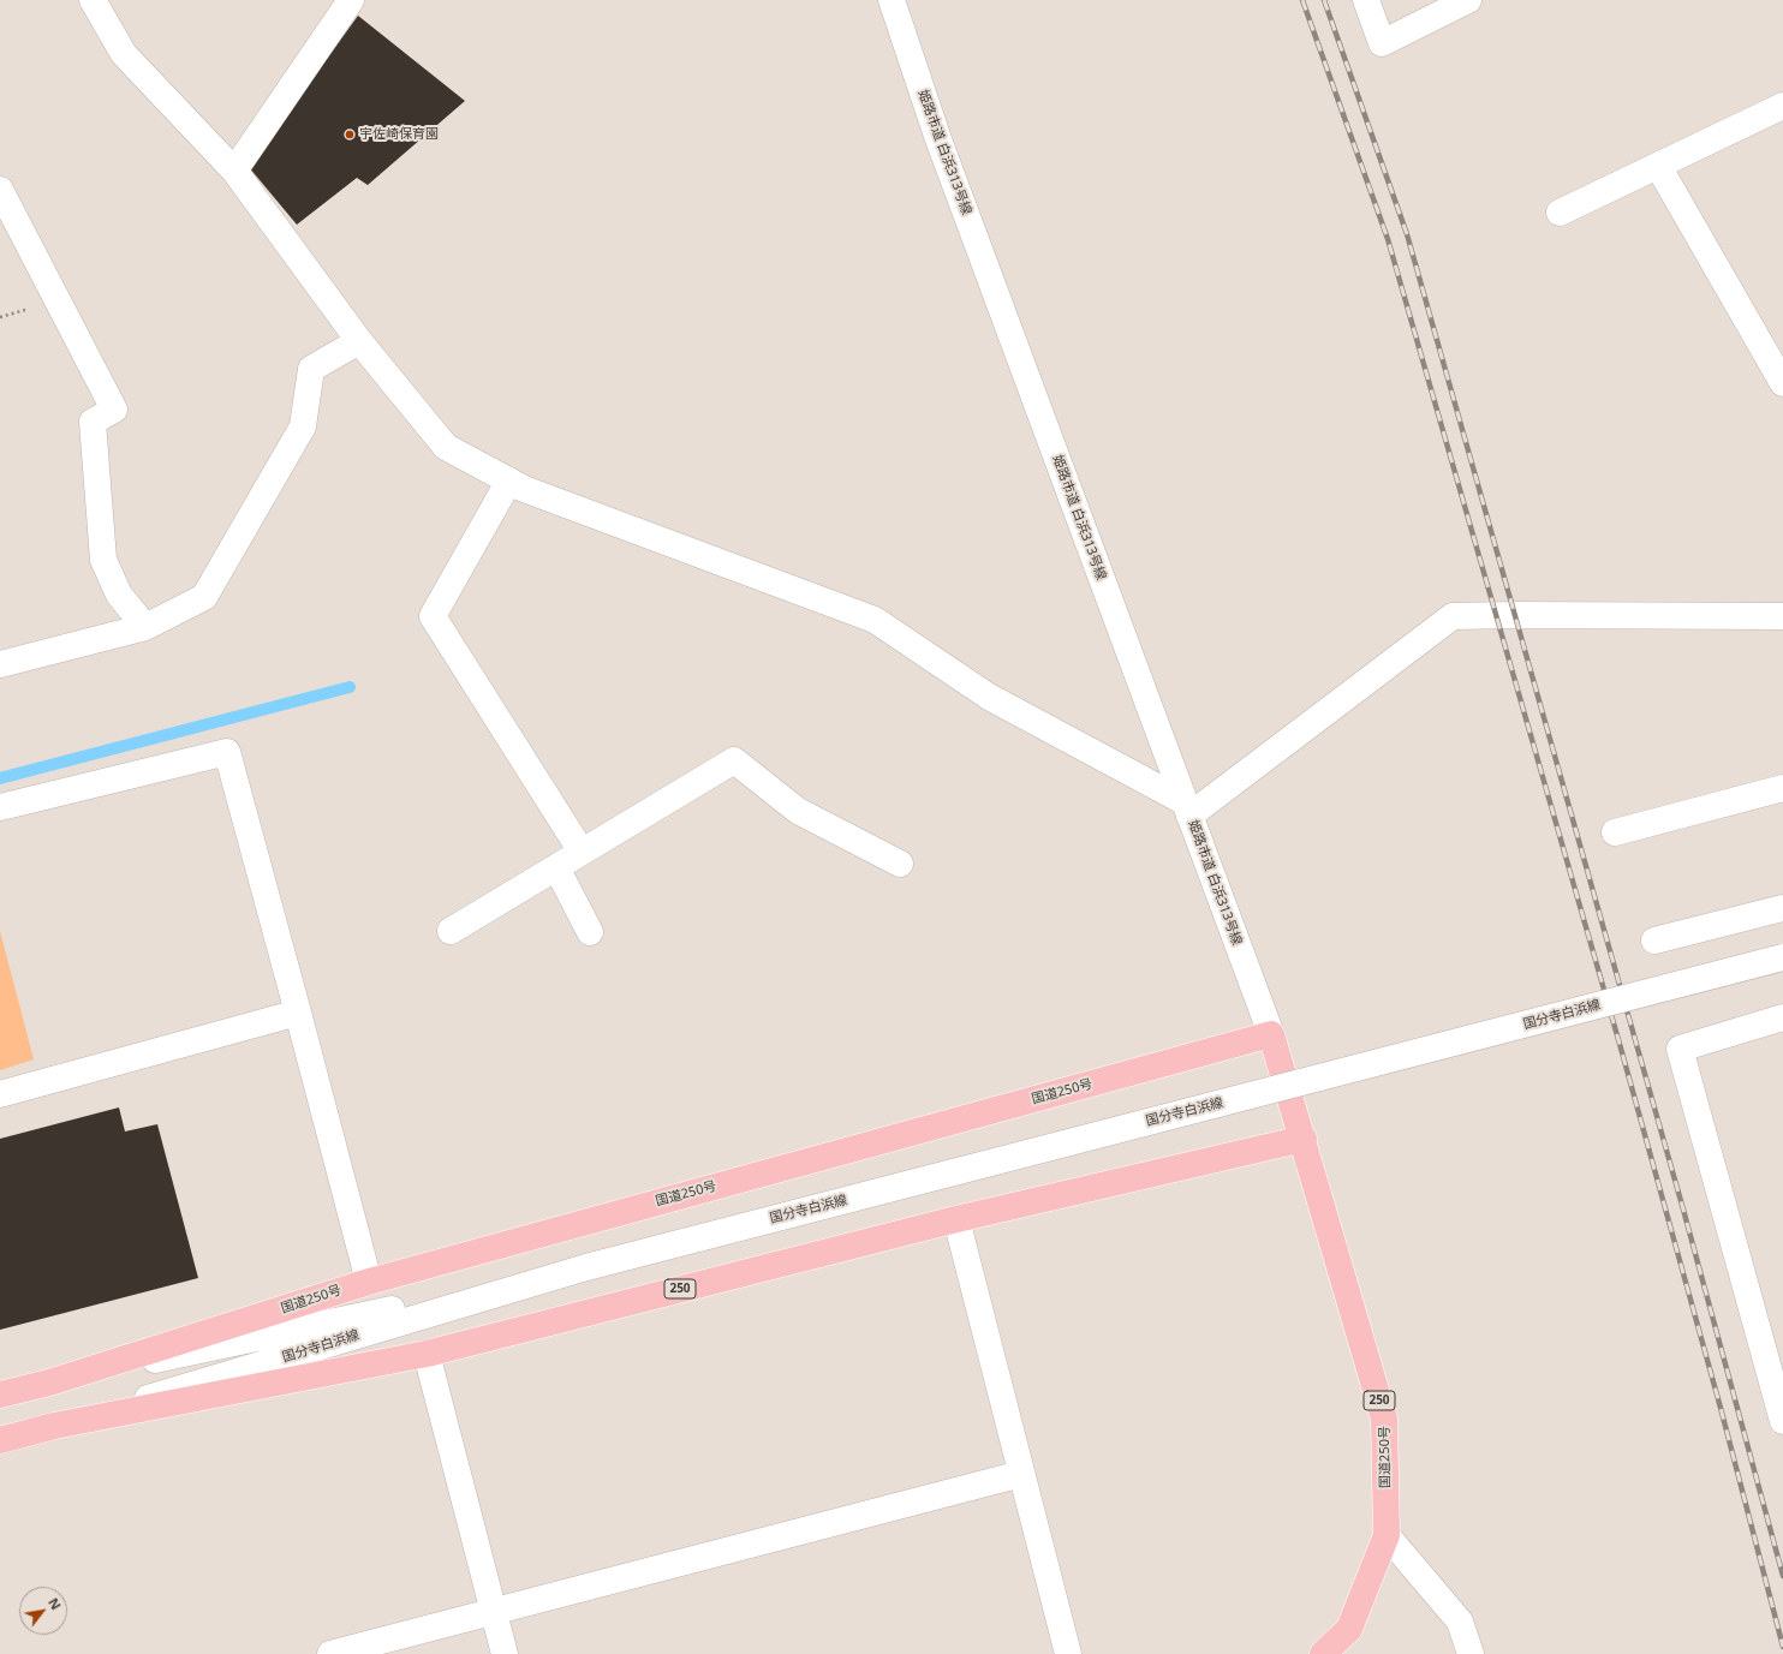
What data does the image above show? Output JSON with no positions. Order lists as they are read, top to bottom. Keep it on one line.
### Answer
{"streets":{"highway":["国道250号","250"],"street":["姫路市道 白浜313号線","国分寺白浜線"]},"crossings":[["姫路市道 白浜313号線","国道250号"],["国分寺白浜線","国道250号"],["国分寺白浜線","250"],["国道250号","250"]],"places":["宇佐崎保育園"],"north":"top right"}
